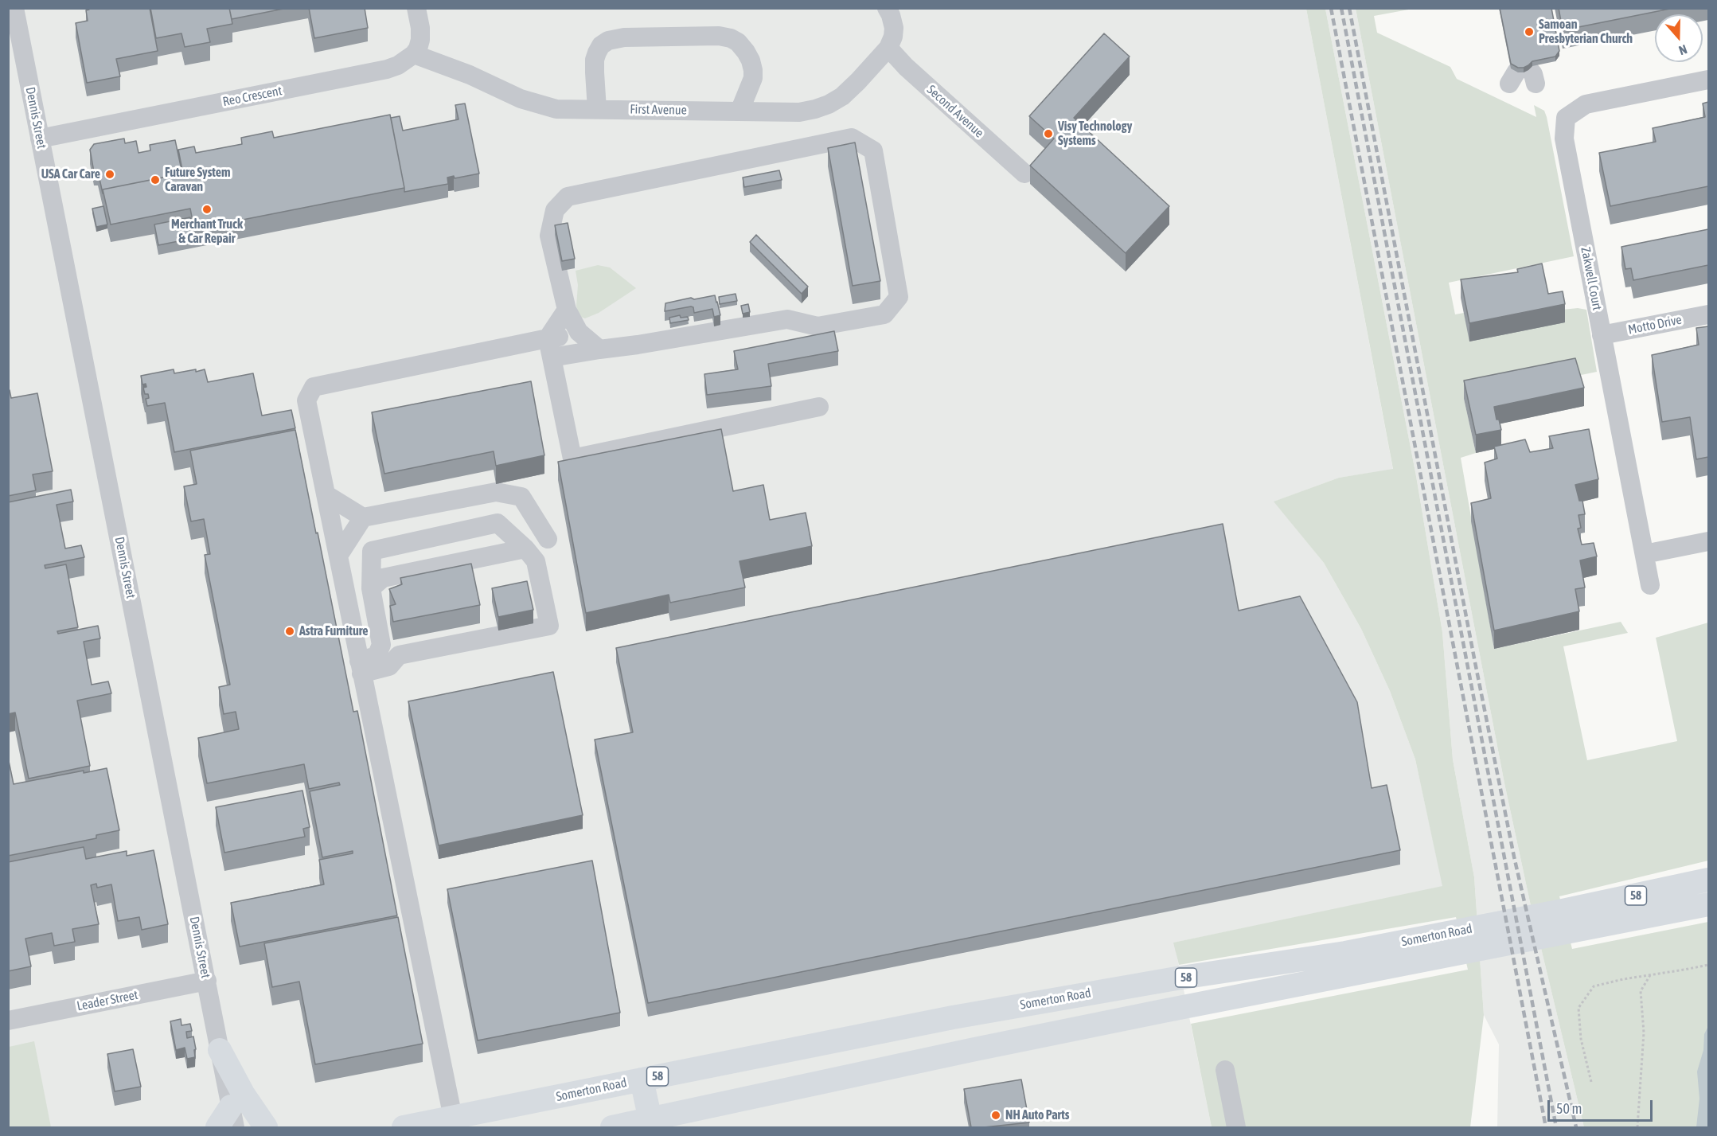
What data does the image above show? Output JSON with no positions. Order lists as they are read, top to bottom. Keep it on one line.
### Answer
{"streets":{"main road":["58","Somerton Road"],"street":["Reo Crescent","First Avenue","Second Avenue","Dennis Street","Zakwell Court","Motto Drive","Leader Street"]},"crossings":[["Reo Crescent","First Avenue"],["Reo Crescent","Dennis Street"],["First Avenue","Second Avenue"],["Dennis Street","Leader Street"],["Zakwell Court","Motto Drive"]],"places":["Samoan Presbyterian Church","Visy Technology Systems","USA Car Care","Future System Caravan","Merchant Truck & Car Repair","Astra Furniture","NH Auto Parts"],"scale_bar":"50 m","north":"bottom"}
